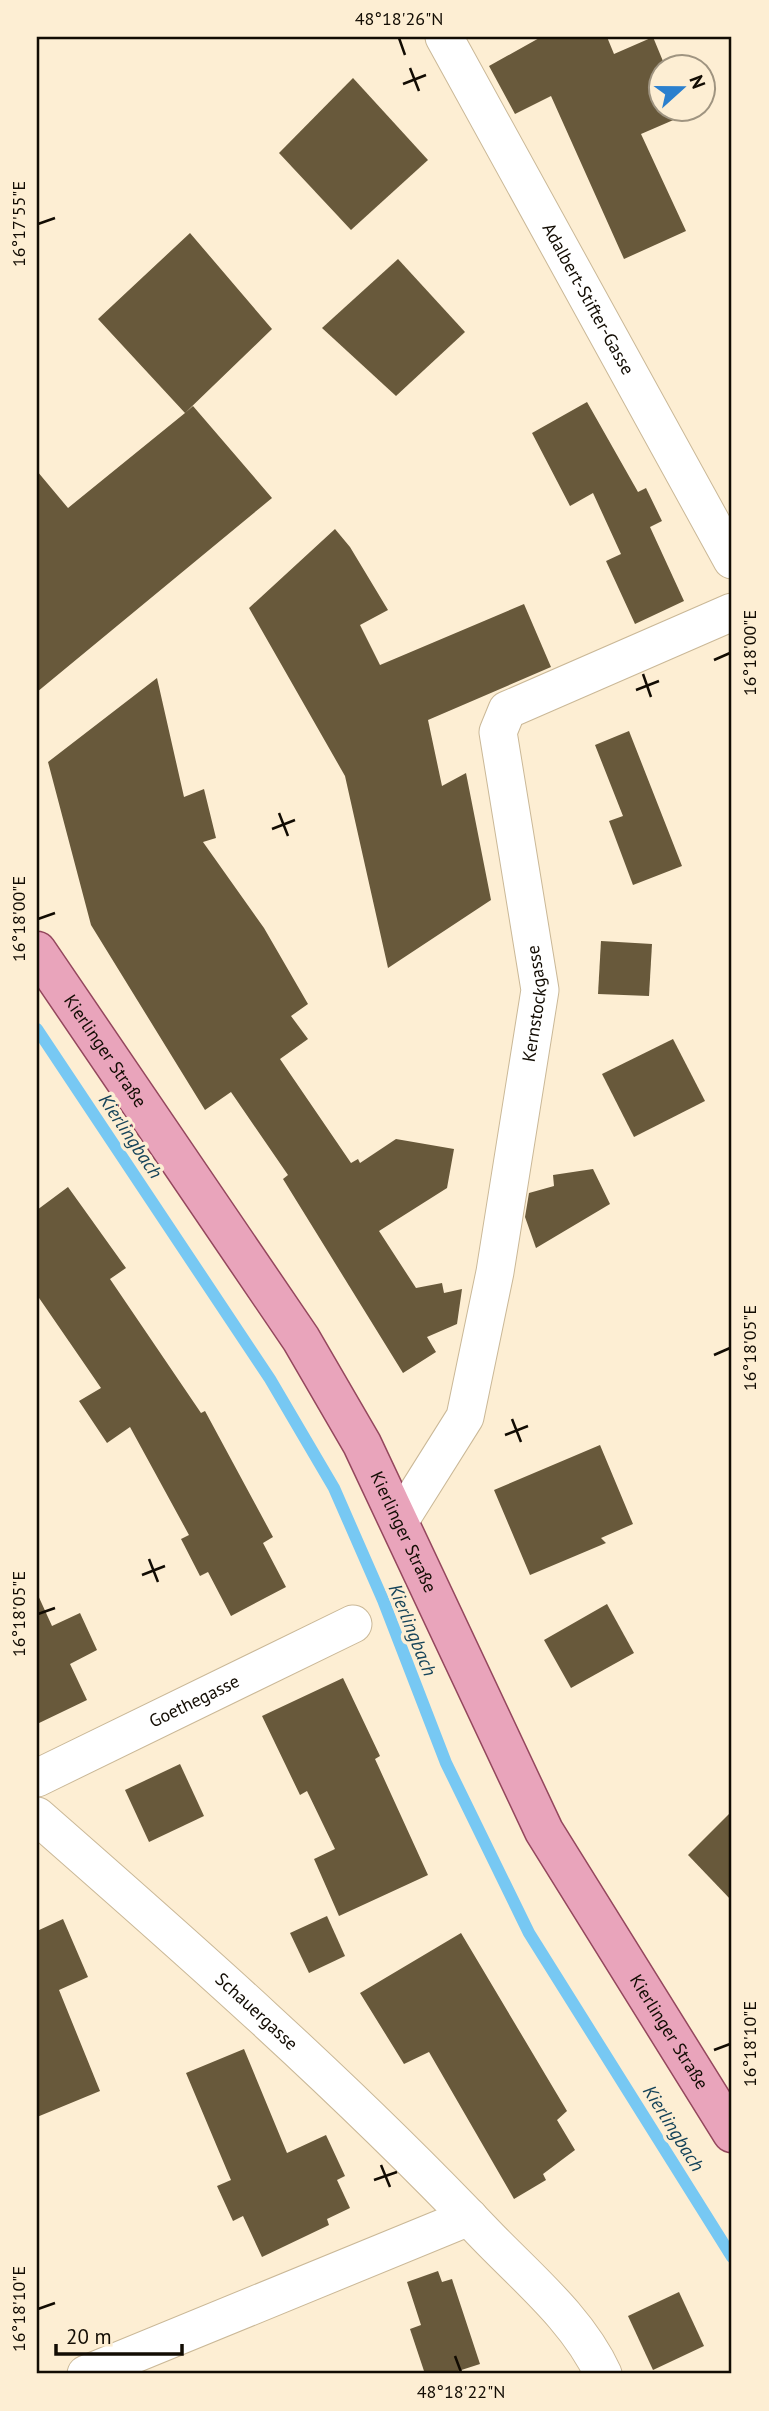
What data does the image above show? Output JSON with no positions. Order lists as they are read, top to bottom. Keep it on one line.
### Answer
{"streets":{"main road":["Kierlinger Straße"],"street":["Adalbert-Stifter-Gasse","Kernstockgasse","Goethegasse","Schauergasse"]},"crossings":[["Kernstockgasse","Kierlinger Straße"]],"water":["Kierlingbach"],"scale_bar":"20 m","north":"right","coordinates":["48°18'26\"N","16°17'55\"E","16°18'00\"E","16°18'05\"E","16°18'10\"E","48°18'22\"N"]}
